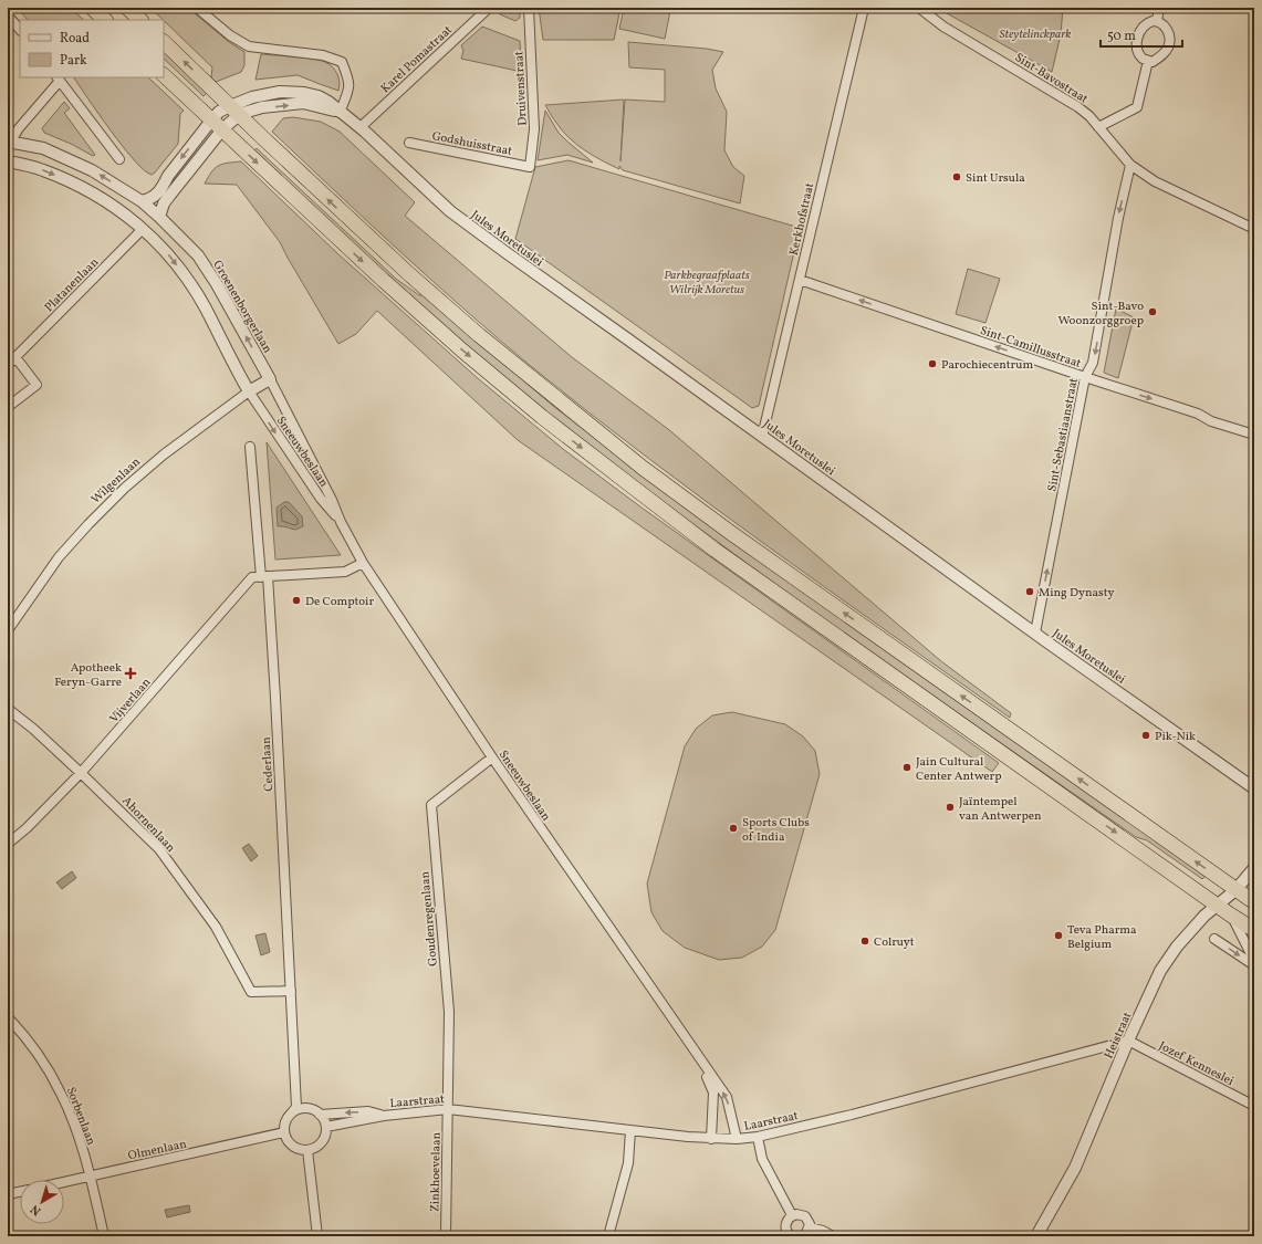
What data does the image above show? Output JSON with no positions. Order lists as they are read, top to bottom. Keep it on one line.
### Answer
{"streets":{"street":["Karel Pomastraat","Sint-Bavostraat","Druivenstraat","Godshuisstraat","Kerkhofstraat","Jules Moretuslei","Platanenlaan","Groenenborgerlaan","Sint-Camillusstraat","Sint-Sebastiaanstraat","Sneeuwbeslaan","Wilgenlaan","Vijverlaan","Cederlaan","Ahornenlaan","Goudenregenlaan","Heistraat","Jozef Kenneslei","Laarstraat","Sorbenlaan","Olmenlaan","Zinkhoevelaan"]},"crossings":[["Karel Pomastraat","Jules Moretuslei"],["Sint-Bavostraat","Sint-Sebastiaanstraat"],["Druivenstraat","Godshuisstraat"],["Kerkhofstraat","Jules Moretuslei"],["Kerkhofstraat","Sint-Camillusstraat"],["Jules Moretuslei","Groenenborgerlaan"],["Jules Moretuslei","Sint-Sebastiaanstraat"],["Groenenborgerlaan","Sneeuwbeslaan"],["Groenenborgerlaan","Wilgenlaan"],["Sint-Camillusstraat","Sint-Sebastiaanstraat"],["Sneeuwbeslaan","Wilgenlaan"],["Sneeuwbeslaan","Goudenregenlaan"],["Sneeuwbeslaan","Laarstraat"],["Vijverlaan","Cederlaan"],["Vijverlaan","Ahornenlaan"],["Cederlaan","Ahornenlaan"],["Cederlaan","Laarstraat"],["Cederlaan","Olmenlaan"],["Goudenregenlaan","Laarstraat"],["Goudenregenlaan","Zinkhoevelaan"],["Heistraat","Jozef Kenneslei"],["Heistraat","Laarstraat"],["Jozef Kenneslei","Laarstraat"],["Laarstraat","Olmenlaan"],["Laarstraat","Zinkhoevelaan"],["Sorbenlaan","Olmenlaan"]],"parks":["Steytelinckpark","Parkbegraafplaats Wilrijk Moretus"],"places":{"other":["Sint Ursula","Sint-Bavo Woonzorggroep","Parochiecentrum","Ming Dynasty","De Comptoir","Pik-Nik","Jain Cultural Center Antwerp","Jaïntempel van Antwerpen","Sports Clubs of India","Teva Pharma Belgium","Colruyt"],"health":["Apotheek Feryn-Garre"]},"legend":["Road","Park"],"scale_bar":"50 m","north":"bottom left"}
